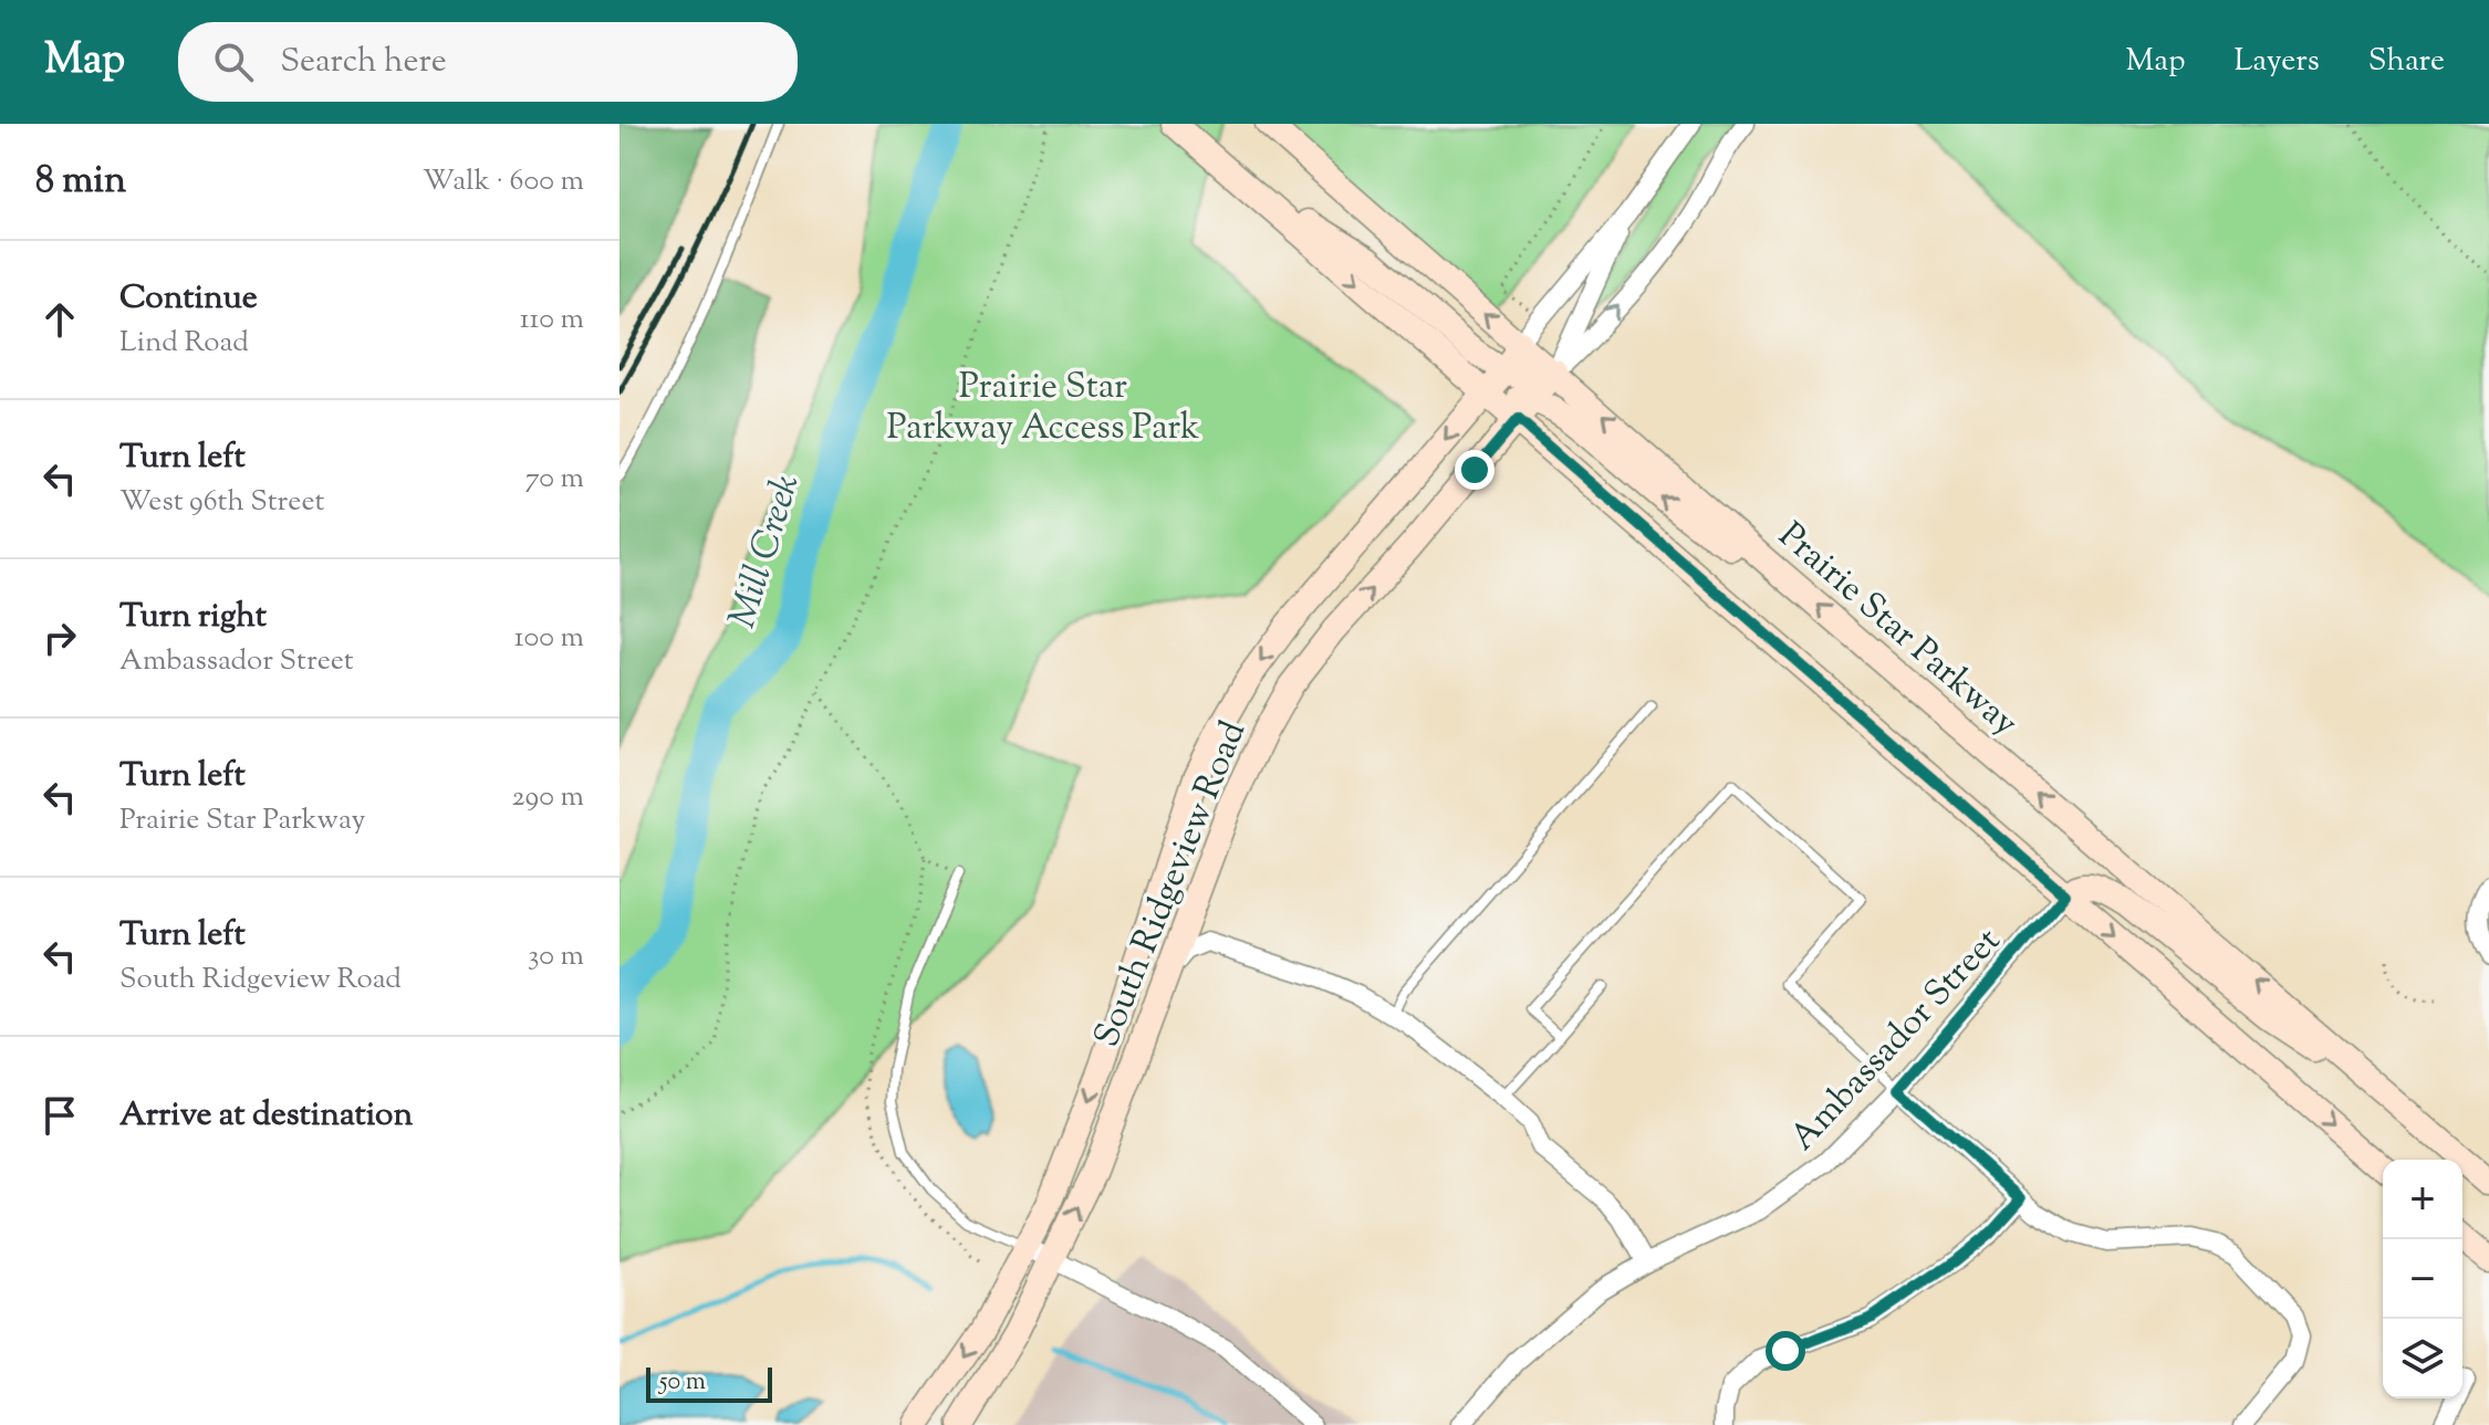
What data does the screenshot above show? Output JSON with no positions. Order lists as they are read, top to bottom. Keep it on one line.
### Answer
{"streets":{"main road":["Prairie Star Parkway","South Ridgeview Road"],"street":["Ambassador Street"]},"crossings":[["Prairie Star Parkway","South Ridgeview Road"]],"water":["Mill Creek"],"parks":["Prairie Star Parkway Access Park"],"scale_bar":"50 m","page":{"header":"Map","search":"Search here","nav":["Map","Layers","Share"],"heading":["8 min","Walk · 600 m"],"list":[["Continue","Lind Road","110 m"],["Turn left","West 96th Street","70 m"],["Turn right","Ambassador Street","100 m"],["Turn left","Prairie Star Parkway","290 m"],["Turn left","South Ridgeview Road","30 m"],"Arrive at destination"],"map_buttons":["+","−"],"scale":"50 m"}}
